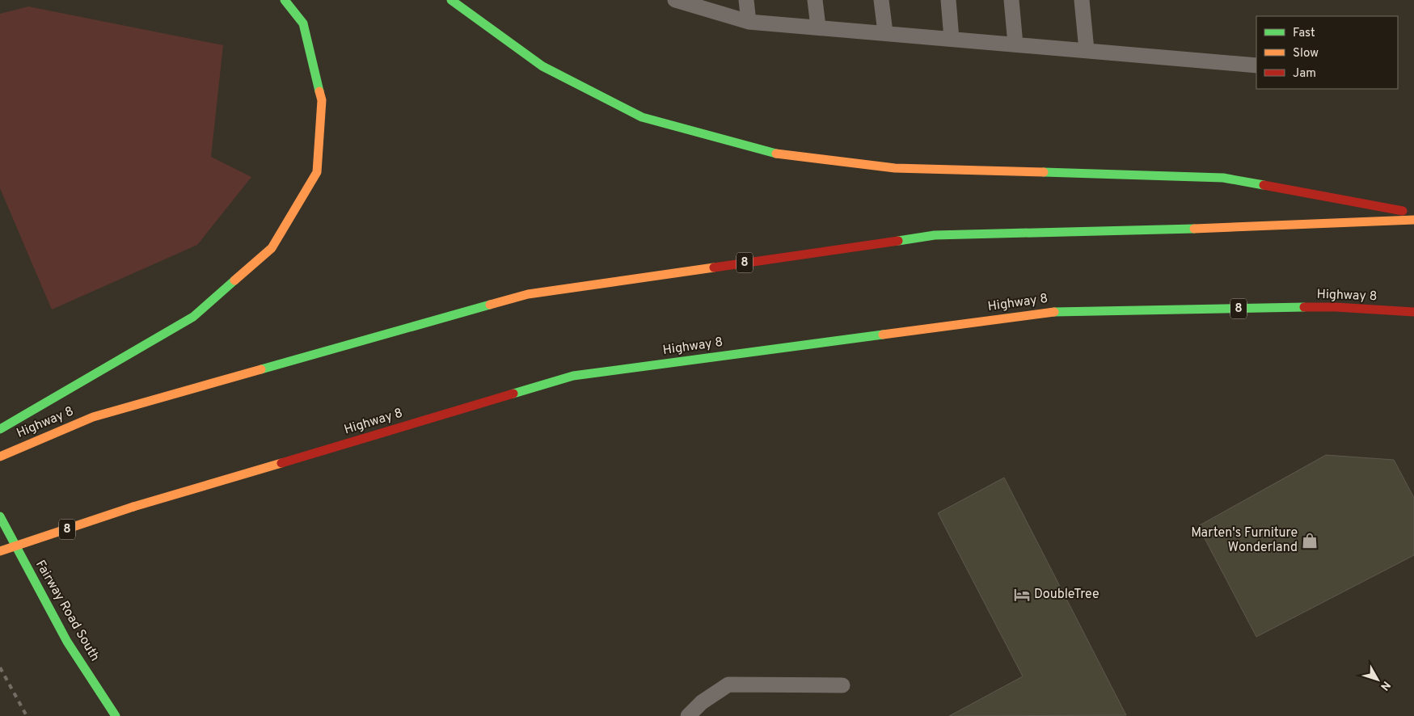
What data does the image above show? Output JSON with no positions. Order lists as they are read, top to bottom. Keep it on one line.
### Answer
{"streets":{"main road":["8","Highway 8","Fairway Road South"]},"places":{"shop":["Marten's Furniture Wonderland"],"hotel":["DoubleTree"]},"legend":["Fast","Slow","Jam"],"north":"bottom right"}
